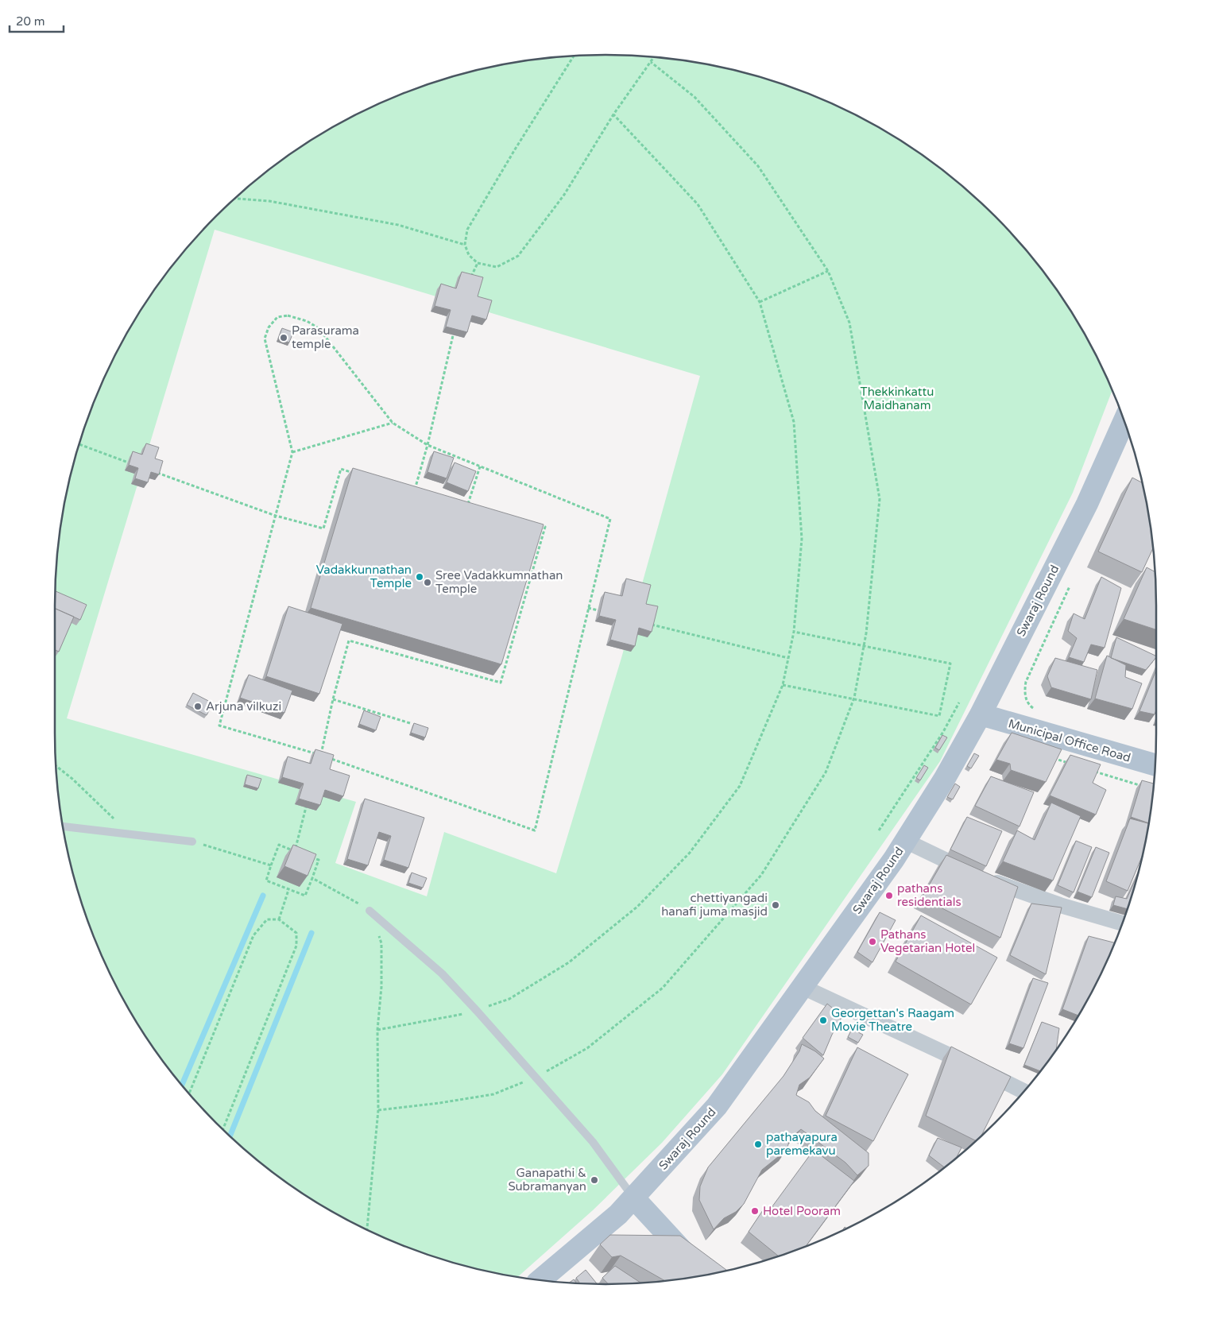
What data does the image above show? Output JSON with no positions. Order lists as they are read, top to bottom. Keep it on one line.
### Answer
{"streets":{"main road":["Swaraj Round","Municipal Office Road"]},"crossings":[["Swaraj Round","Municipal Office Road"]],"parks":["Thekkinkattu Maidhanam"],"places":["Parasurama temple","Vadakkunnathan Temple","Sree Vadakkumnathan Temple","Arjuna vilkuzi","pathans residentials","chettiyangadi hanafi juma masjid","Pathans Vegetarian Hotel","Georgettan's Raagam Movie Theatre","pathayapura paremekavu","Ganapathi & Subramanyan","Hotel Pooram"],"scale_bar":"20 m"}
